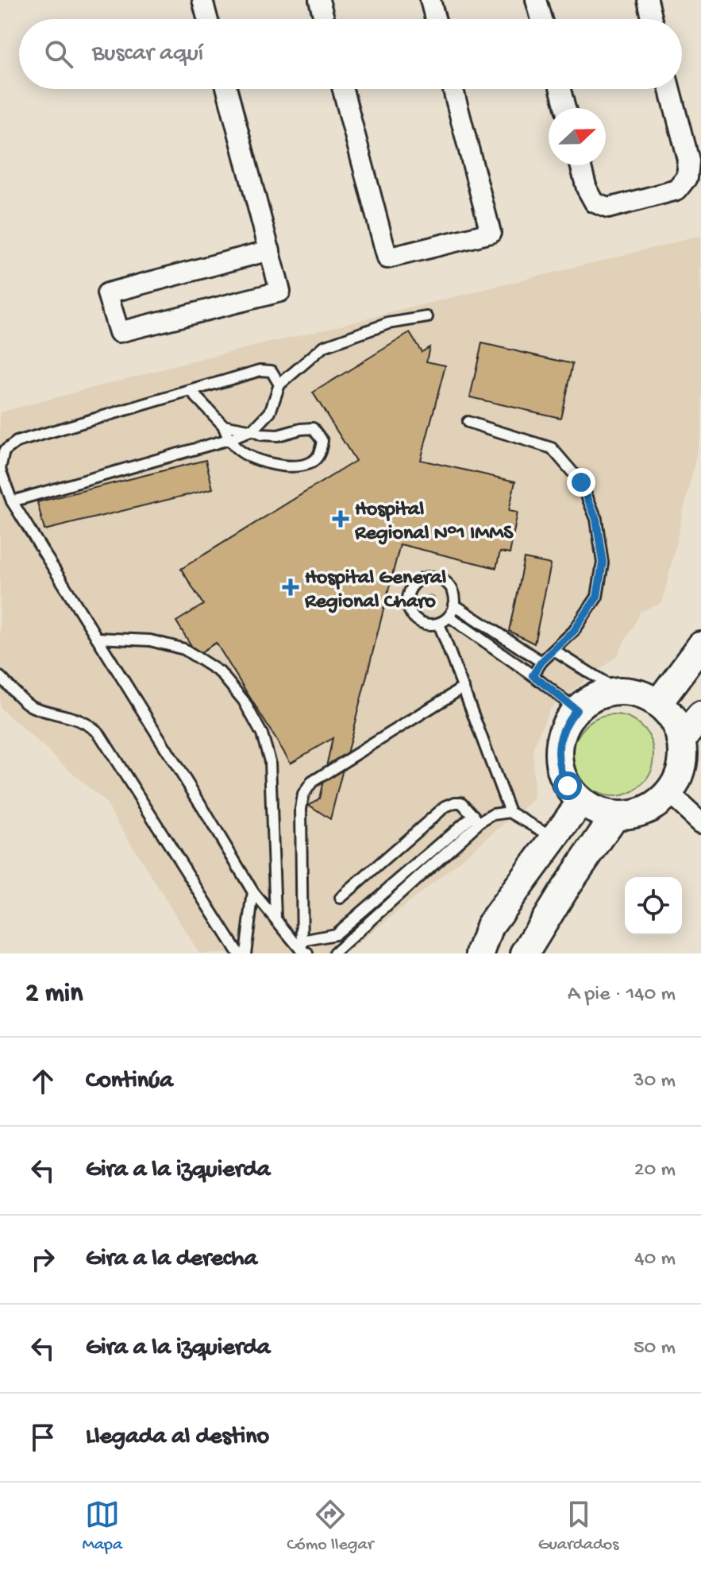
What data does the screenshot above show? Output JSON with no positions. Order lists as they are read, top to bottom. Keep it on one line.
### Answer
{"places":{"health":["Hospital Regional N°1 IMMS","Hospital General Regional Charo"]},"north":"right","page":{"search":"Buscar aquí","heading":["2 min","A pie · 140 m"],"list":[["Continúa","30 m"],["Gira a la izquierda","20 m"],["Gira a la derecha","40 m"],["Gira a la izquierda","50 m"],"Llegada al destino"],"nav":["Mapa","Cómo llegar","Guardados"]}}
